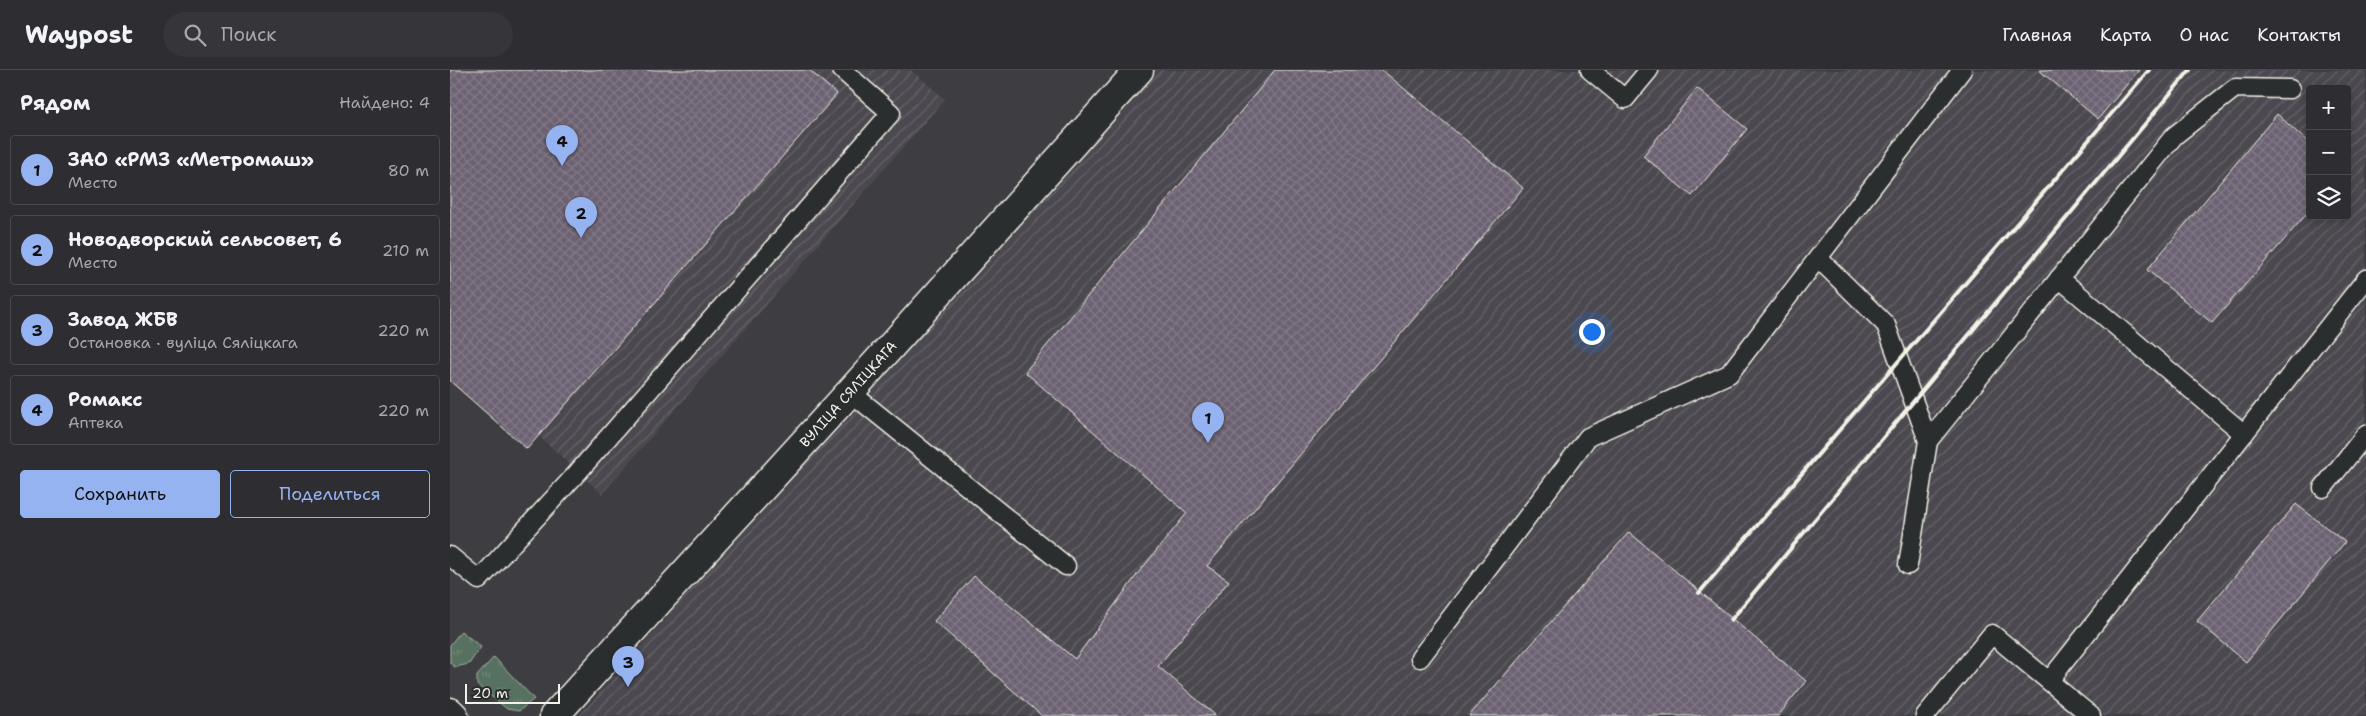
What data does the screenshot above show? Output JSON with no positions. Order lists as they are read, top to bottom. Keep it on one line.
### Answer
{"streets":{"street":["ВУЛІЦА СЯЛІЦКАГА"]},"scale_bar":"20 m","page":{"header":"Waypost","search":"Поиск","nav":["Главная","Карта","О нас","Контакты"],"heading":["Рядом","Найдено: 4"],"map_buttons":["+","−"],"pins":["4","2","1","3"],"list":[{"mark":"1","name":"ЗАО «РМЗ «Метромаш»","note":"Место","value":"80 m"},{"mark":"2","name":"Новодворский сельсовет, 6","note":"Место","value":"210 m"},{"mark":"3","name":"Завод ЖБВ","note":"Остановка · вуліца Сяліцкага","value":"220 m"},{"mark":"4","name":"Ромакс","note":"Аптека","value":"220 m"}],"buttons":["Сохранить","Поделиться"],"scale":"20 m"}}
